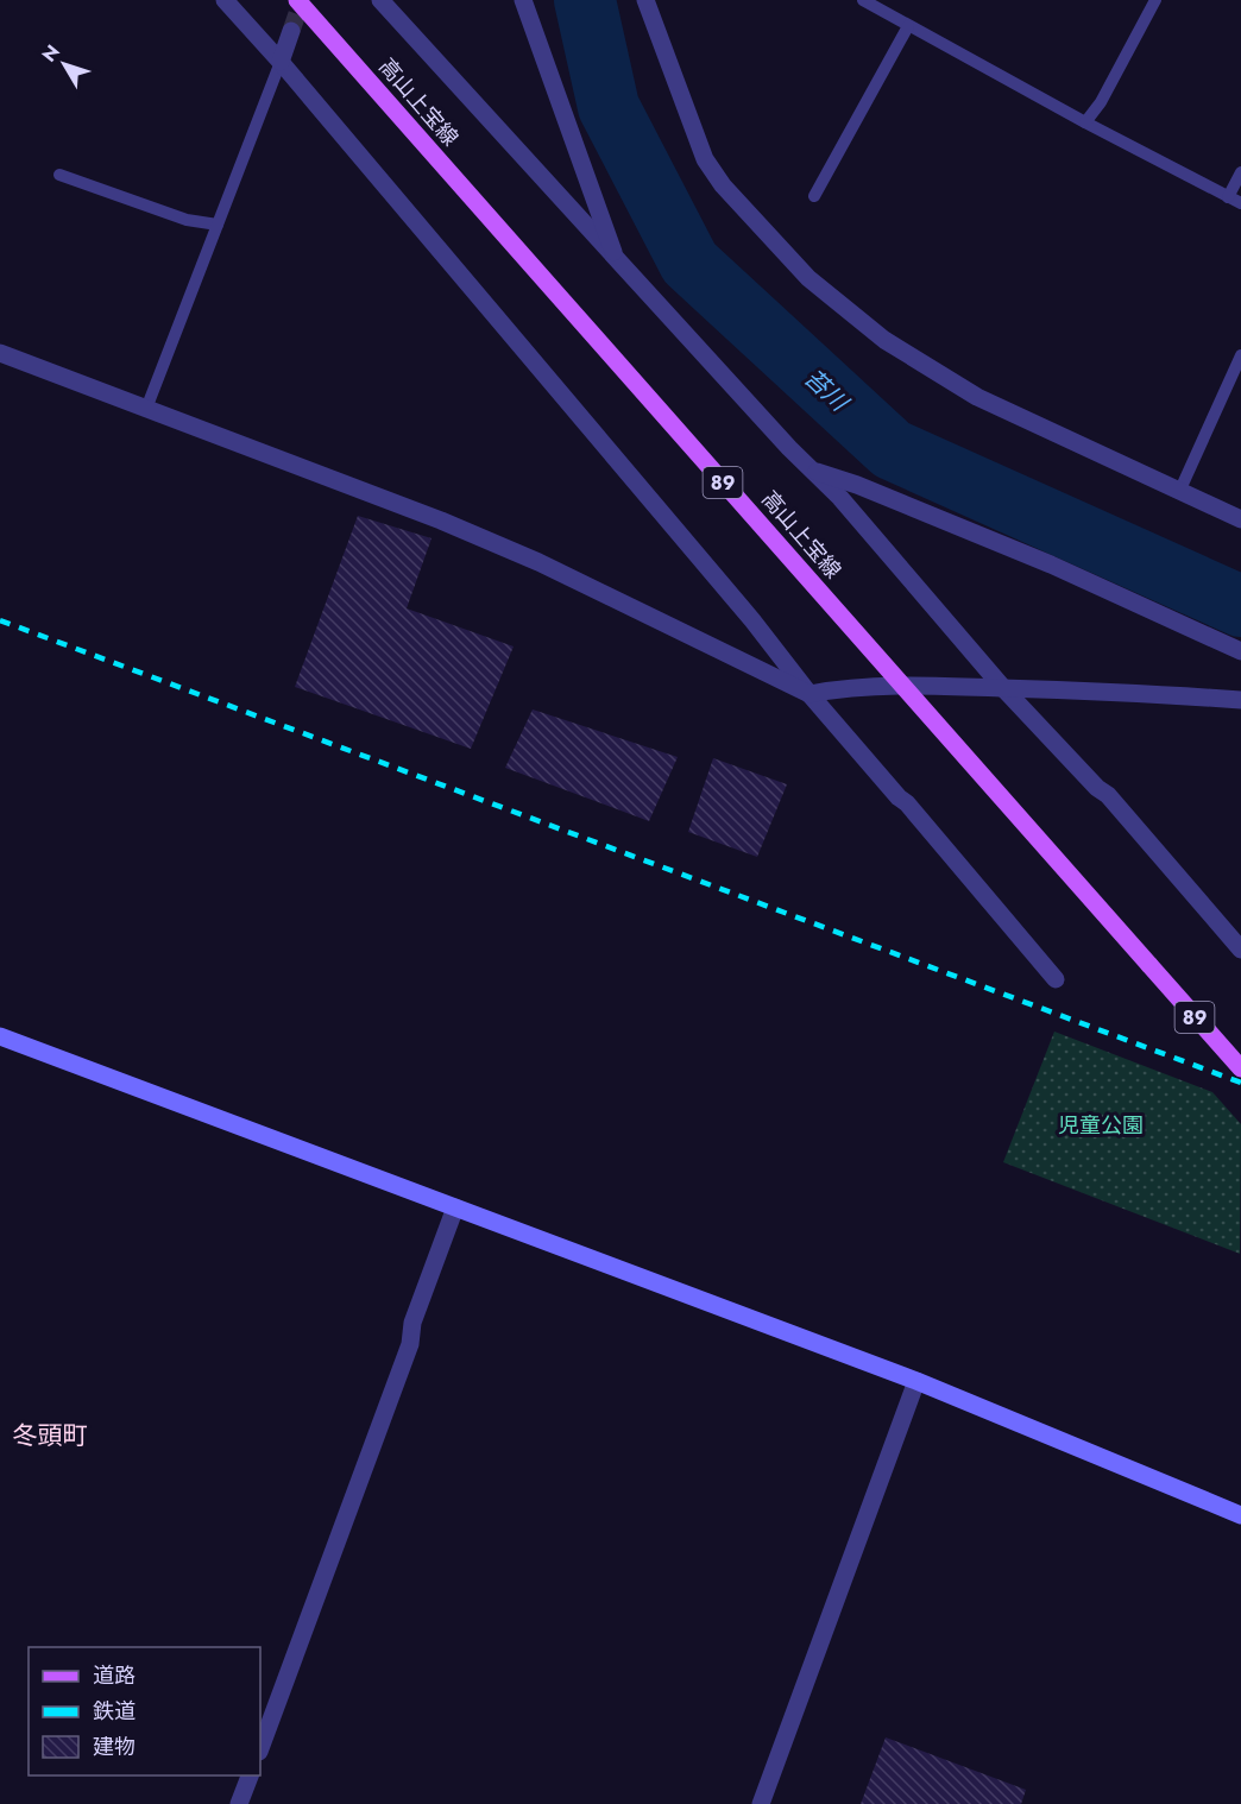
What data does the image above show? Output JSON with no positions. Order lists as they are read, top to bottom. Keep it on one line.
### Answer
{"streets":{"main road":["高山上宝線","89"]},"districts":["冬頭町"],"water":["苔川"],"parks":["児童公園"],"legend":["道路","鉄道","建物"],"north":"top left"}
